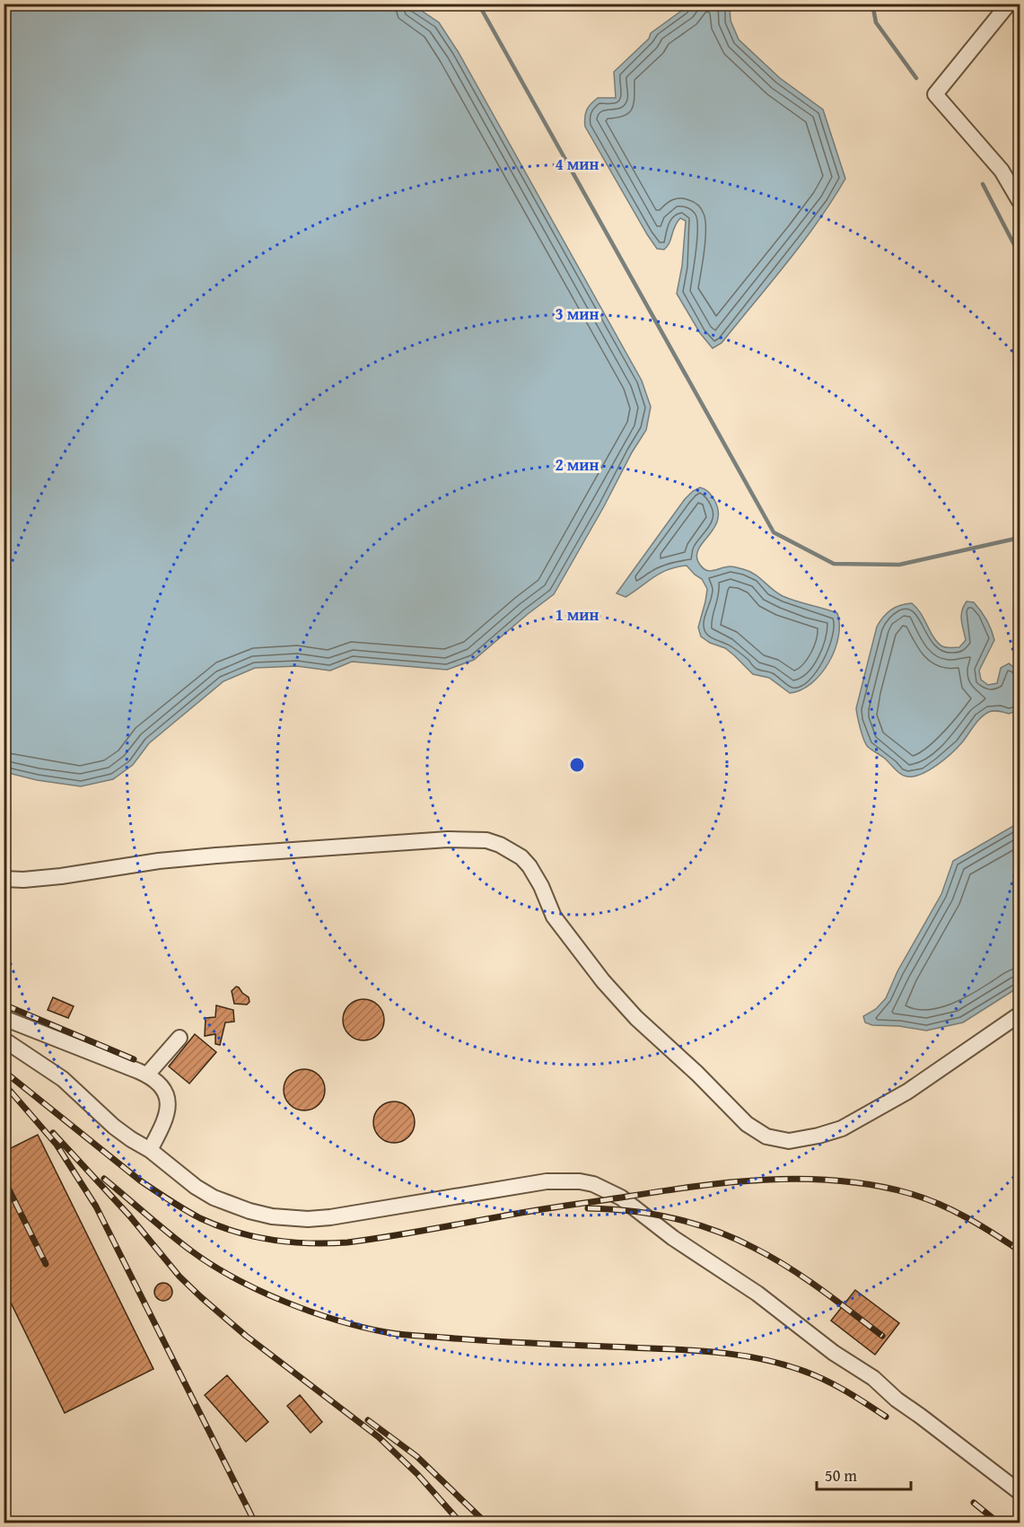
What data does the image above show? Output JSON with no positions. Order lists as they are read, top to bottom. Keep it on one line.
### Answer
{"scale_bar":"50 m","rings":["4 мин","3 мин","2 мин","1 мин"]}
